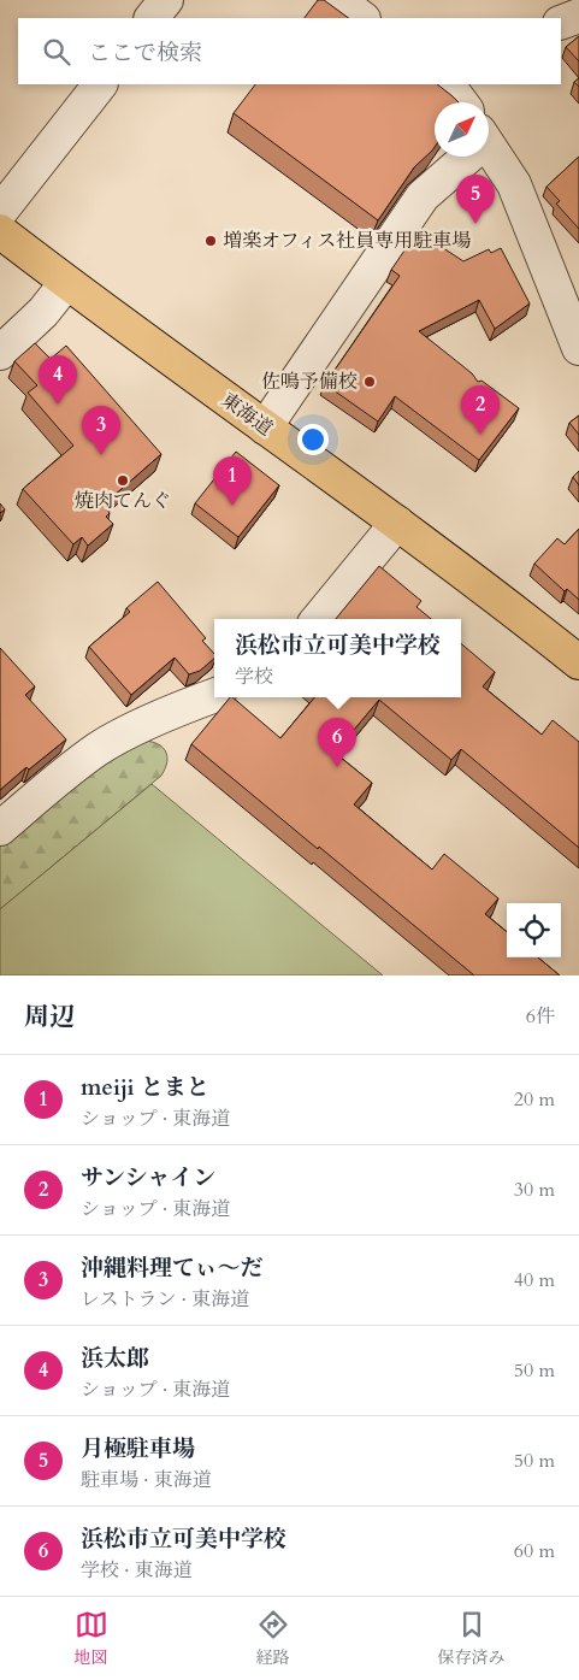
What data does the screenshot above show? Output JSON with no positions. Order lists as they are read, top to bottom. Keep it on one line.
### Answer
{"streets":{"highway":["東海道"]},"places":["増楽オフィス社員専用駐車場","佐鳴予備校","焼肉てんぐ"],"north":"top right","page":{"search":"ここで検索","pins":["5","4","2","3","1","6"],"popup":["浜松市立可美中学校","学校"],"heading":["周辺","6件"],"list":[{"mark":"1","name":"meiji とまと","note":"ショップ · 東海道","value":"20 m"},{"mark":"2","name":"サンシャイン","note":"ショップ · 東海道","value":"30 m"},{"mark":"3","name":"沖縄料理てぃ〜だ","note":"レストラン · 東海道","value":"40 m"},{"mark":"4","name":"浜太郎","note":"ショップ · 東海道","value":"50 m"},{"mark":"5","name":"月極駐車場","note":"駐車場 · 東海道","value":"50 m"},{"mark":"6","name":"浜松市立可美中学校","note":"学校 · 東海道","value":"60 m"}],"nav":["地図","経路","保存済み"]}}
